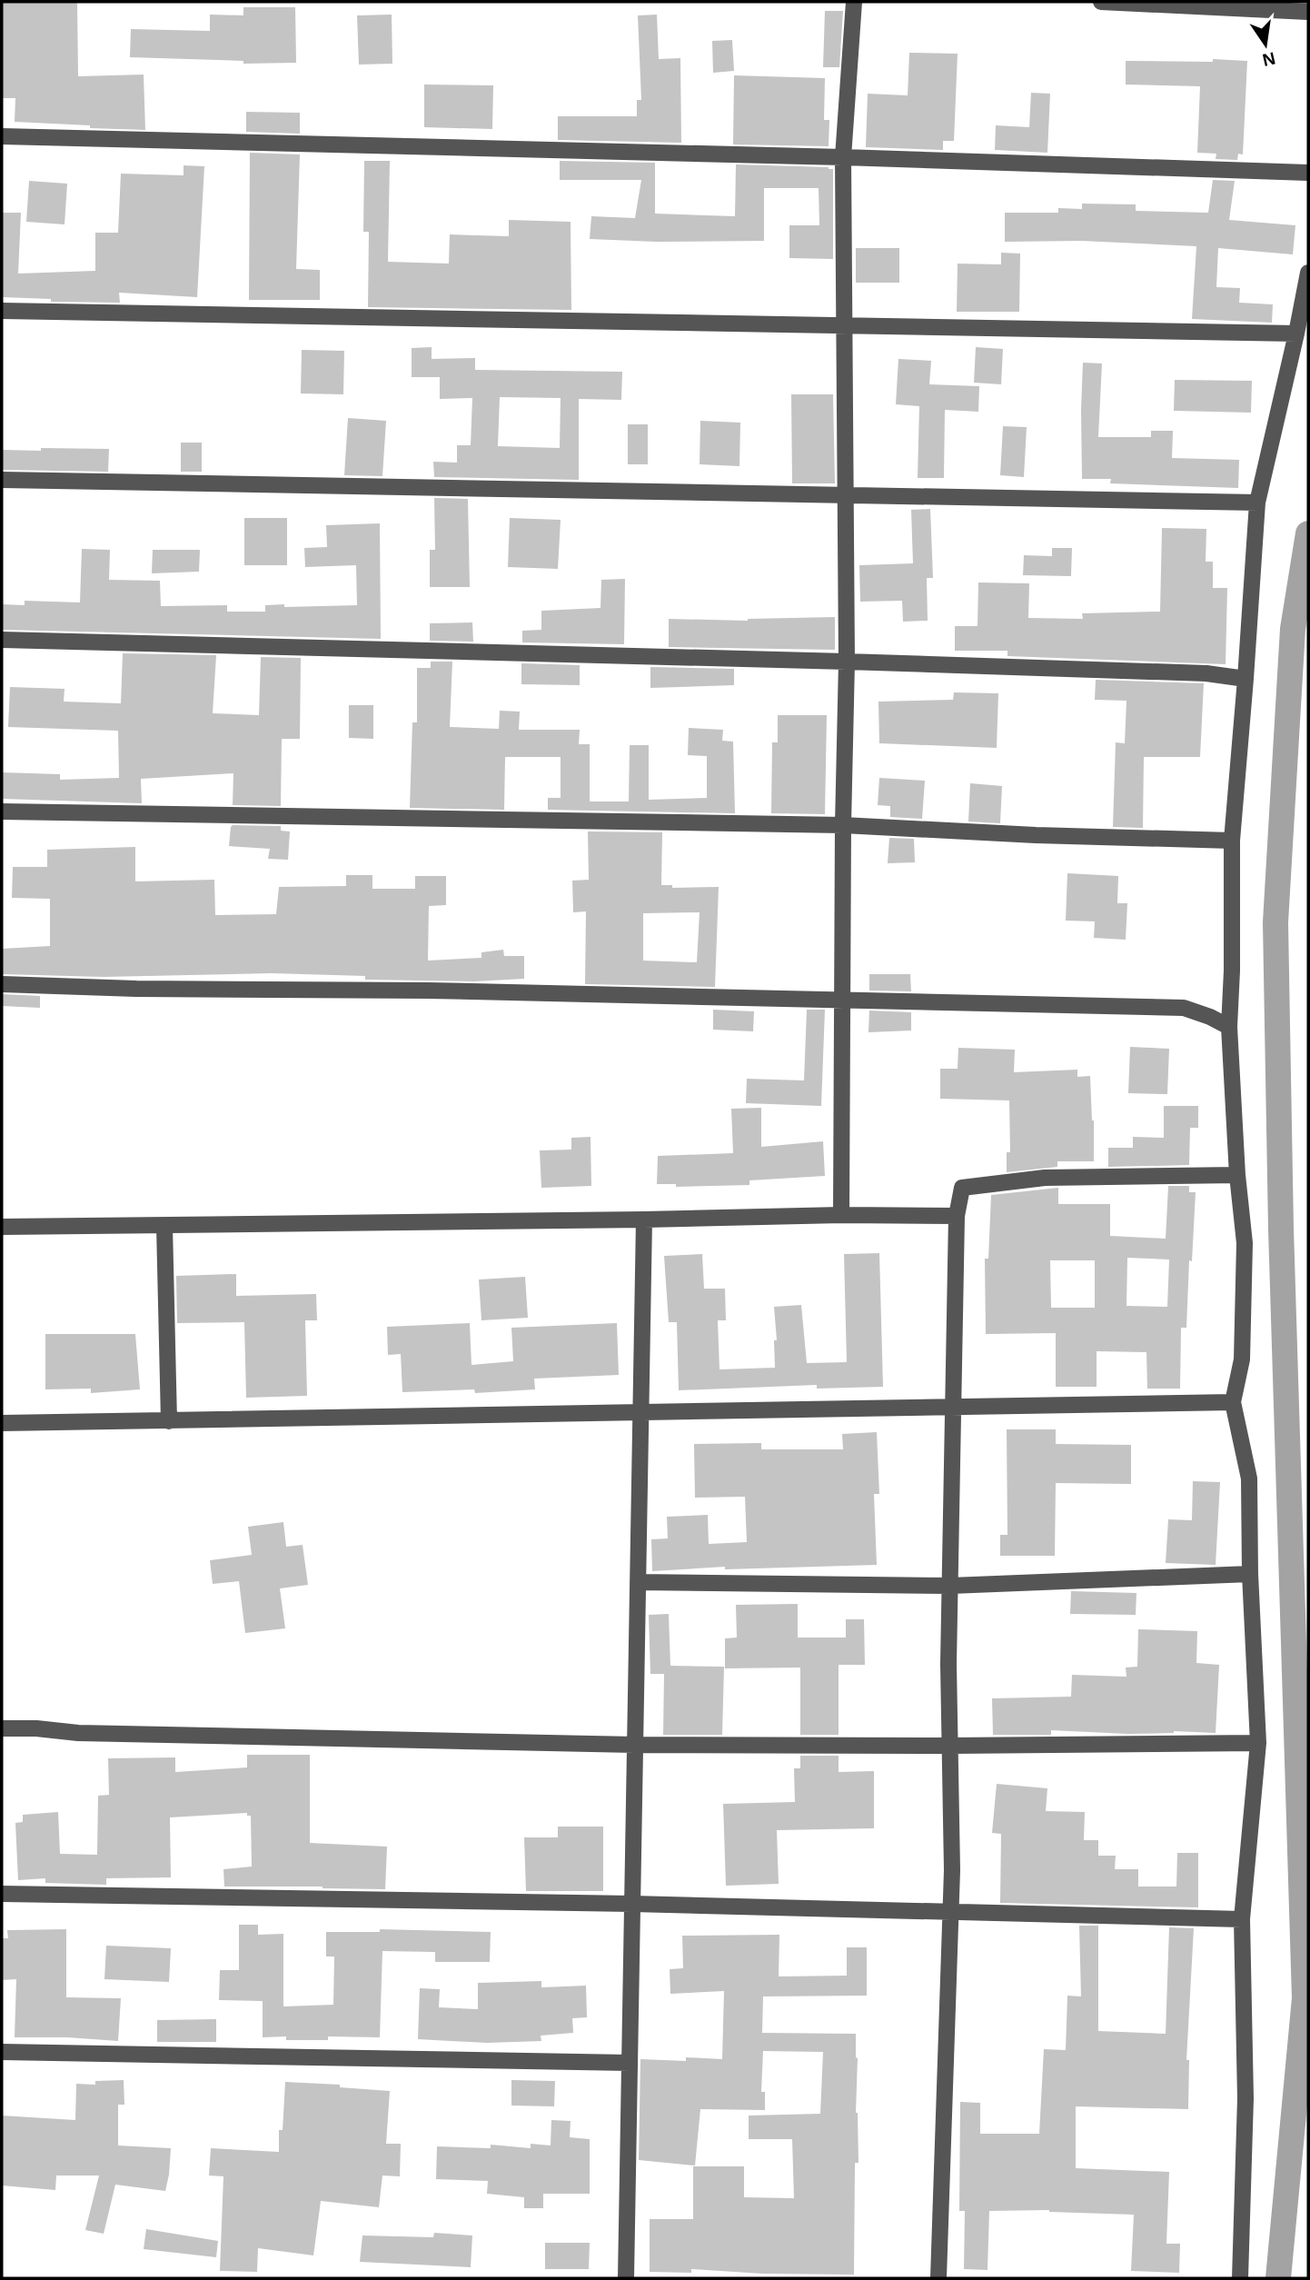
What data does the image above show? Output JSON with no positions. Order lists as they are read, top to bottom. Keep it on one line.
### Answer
{"north":"bottom"}
